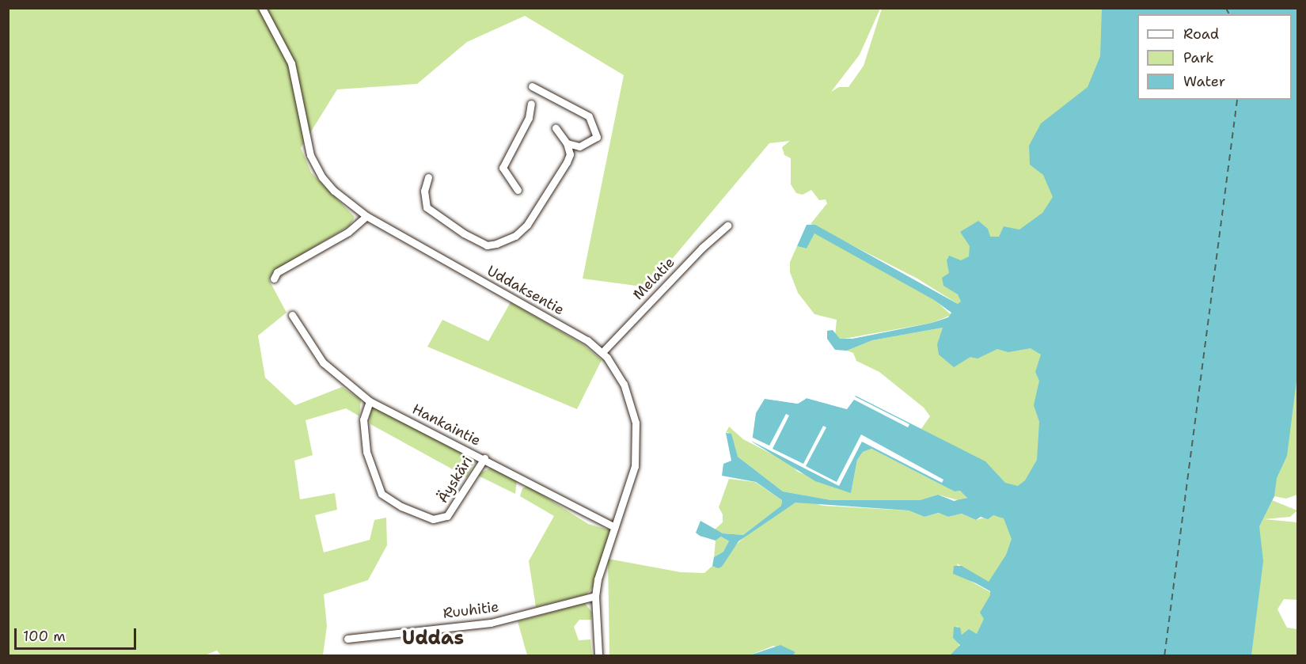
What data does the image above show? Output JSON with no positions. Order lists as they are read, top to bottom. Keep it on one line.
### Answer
{"streets":{"street":["Melatie","Uddaksentie","Hankaintie","Äyskäri","Ruuhitie"]},"crossings":[["Melatie","Uddaksentie"],["Uddaksentie","Hankaintie"],["Uddaksentie","Ruuhitie"],["Hankaintie","Äyskäri"]],"districts":["Uddas"],"legend":["Road","Park","Water"],"scale_bar":"100 m"}
